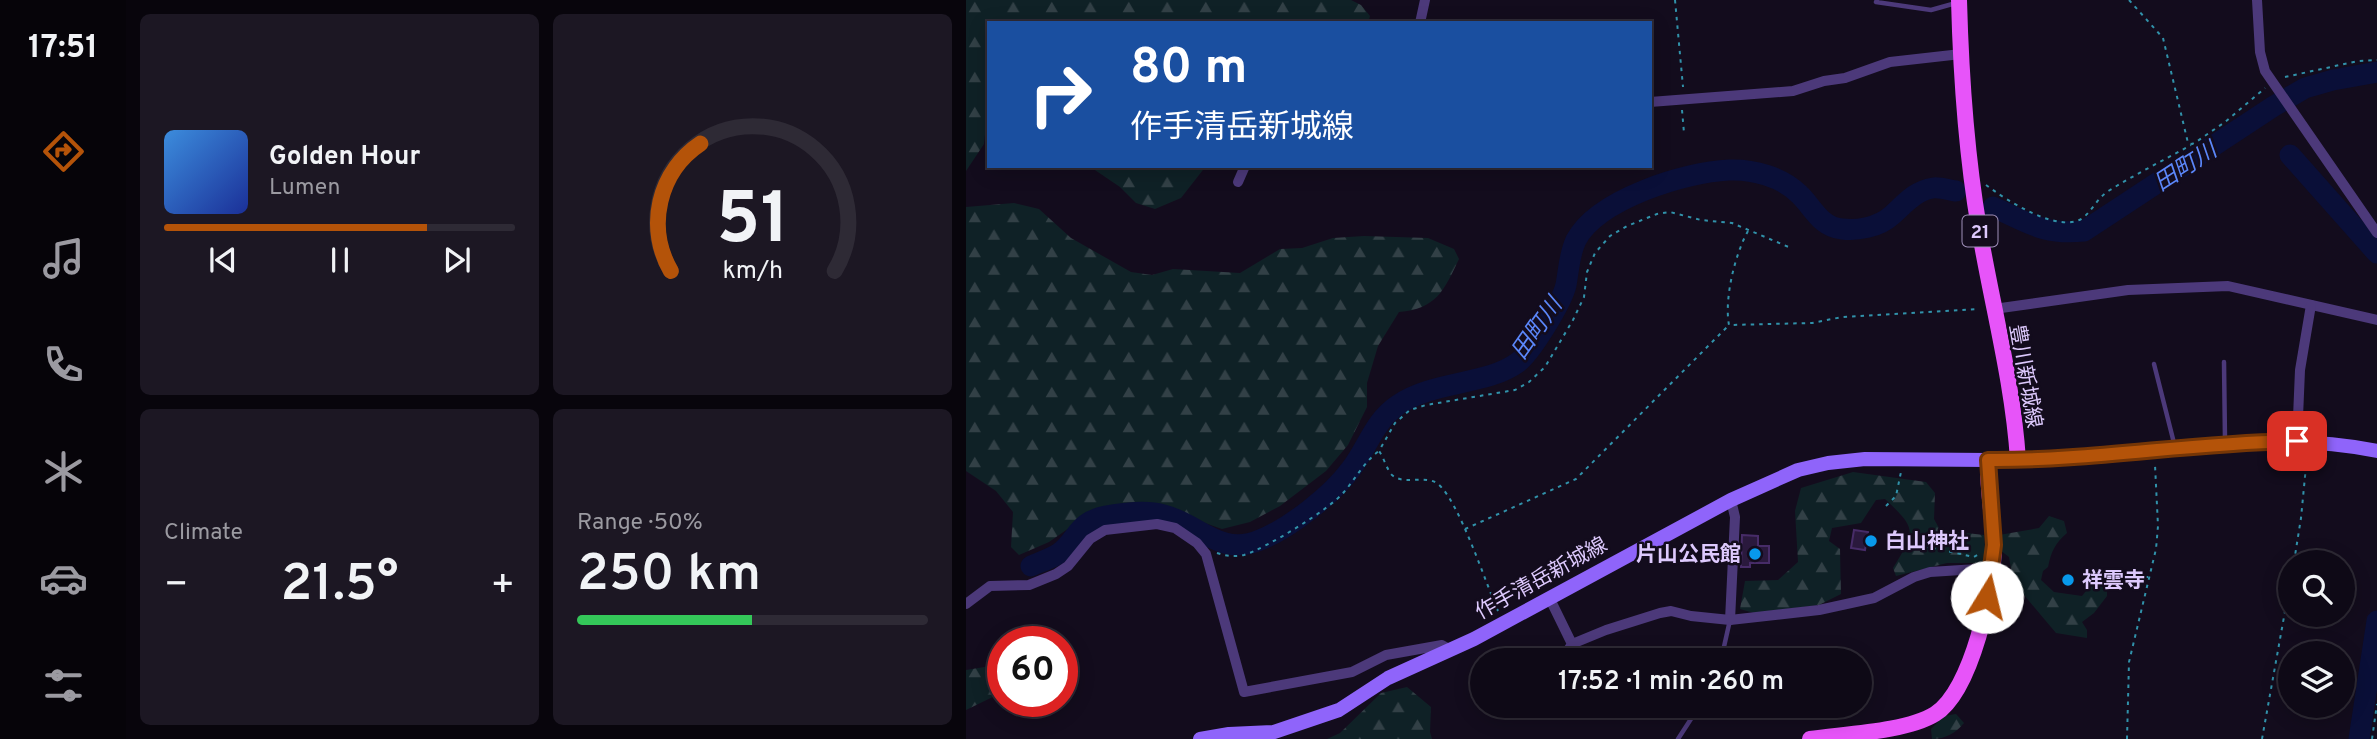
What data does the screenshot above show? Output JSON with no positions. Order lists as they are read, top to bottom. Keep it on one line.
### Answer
{"streets":{"main road":["21","豊川新城線","作手清岳新城線"]},"crossings":[["豊川新城線","作手清岳新城線"]],"water":["田町川"],"places":["白山神社","片山公民館","祥雲寺"],"page":{"tabs":"17:51","turn":["80 m","作手清岳新城線"],"song":["Golden Hour","Lumen"],"tile":["Climate",["Range · 50%","250 km"]],"heat":["−","21.5°","+"],"limit":"60","trip":"17:52 · 1 min · 260 m","gauge":["51","km/h"]}}
